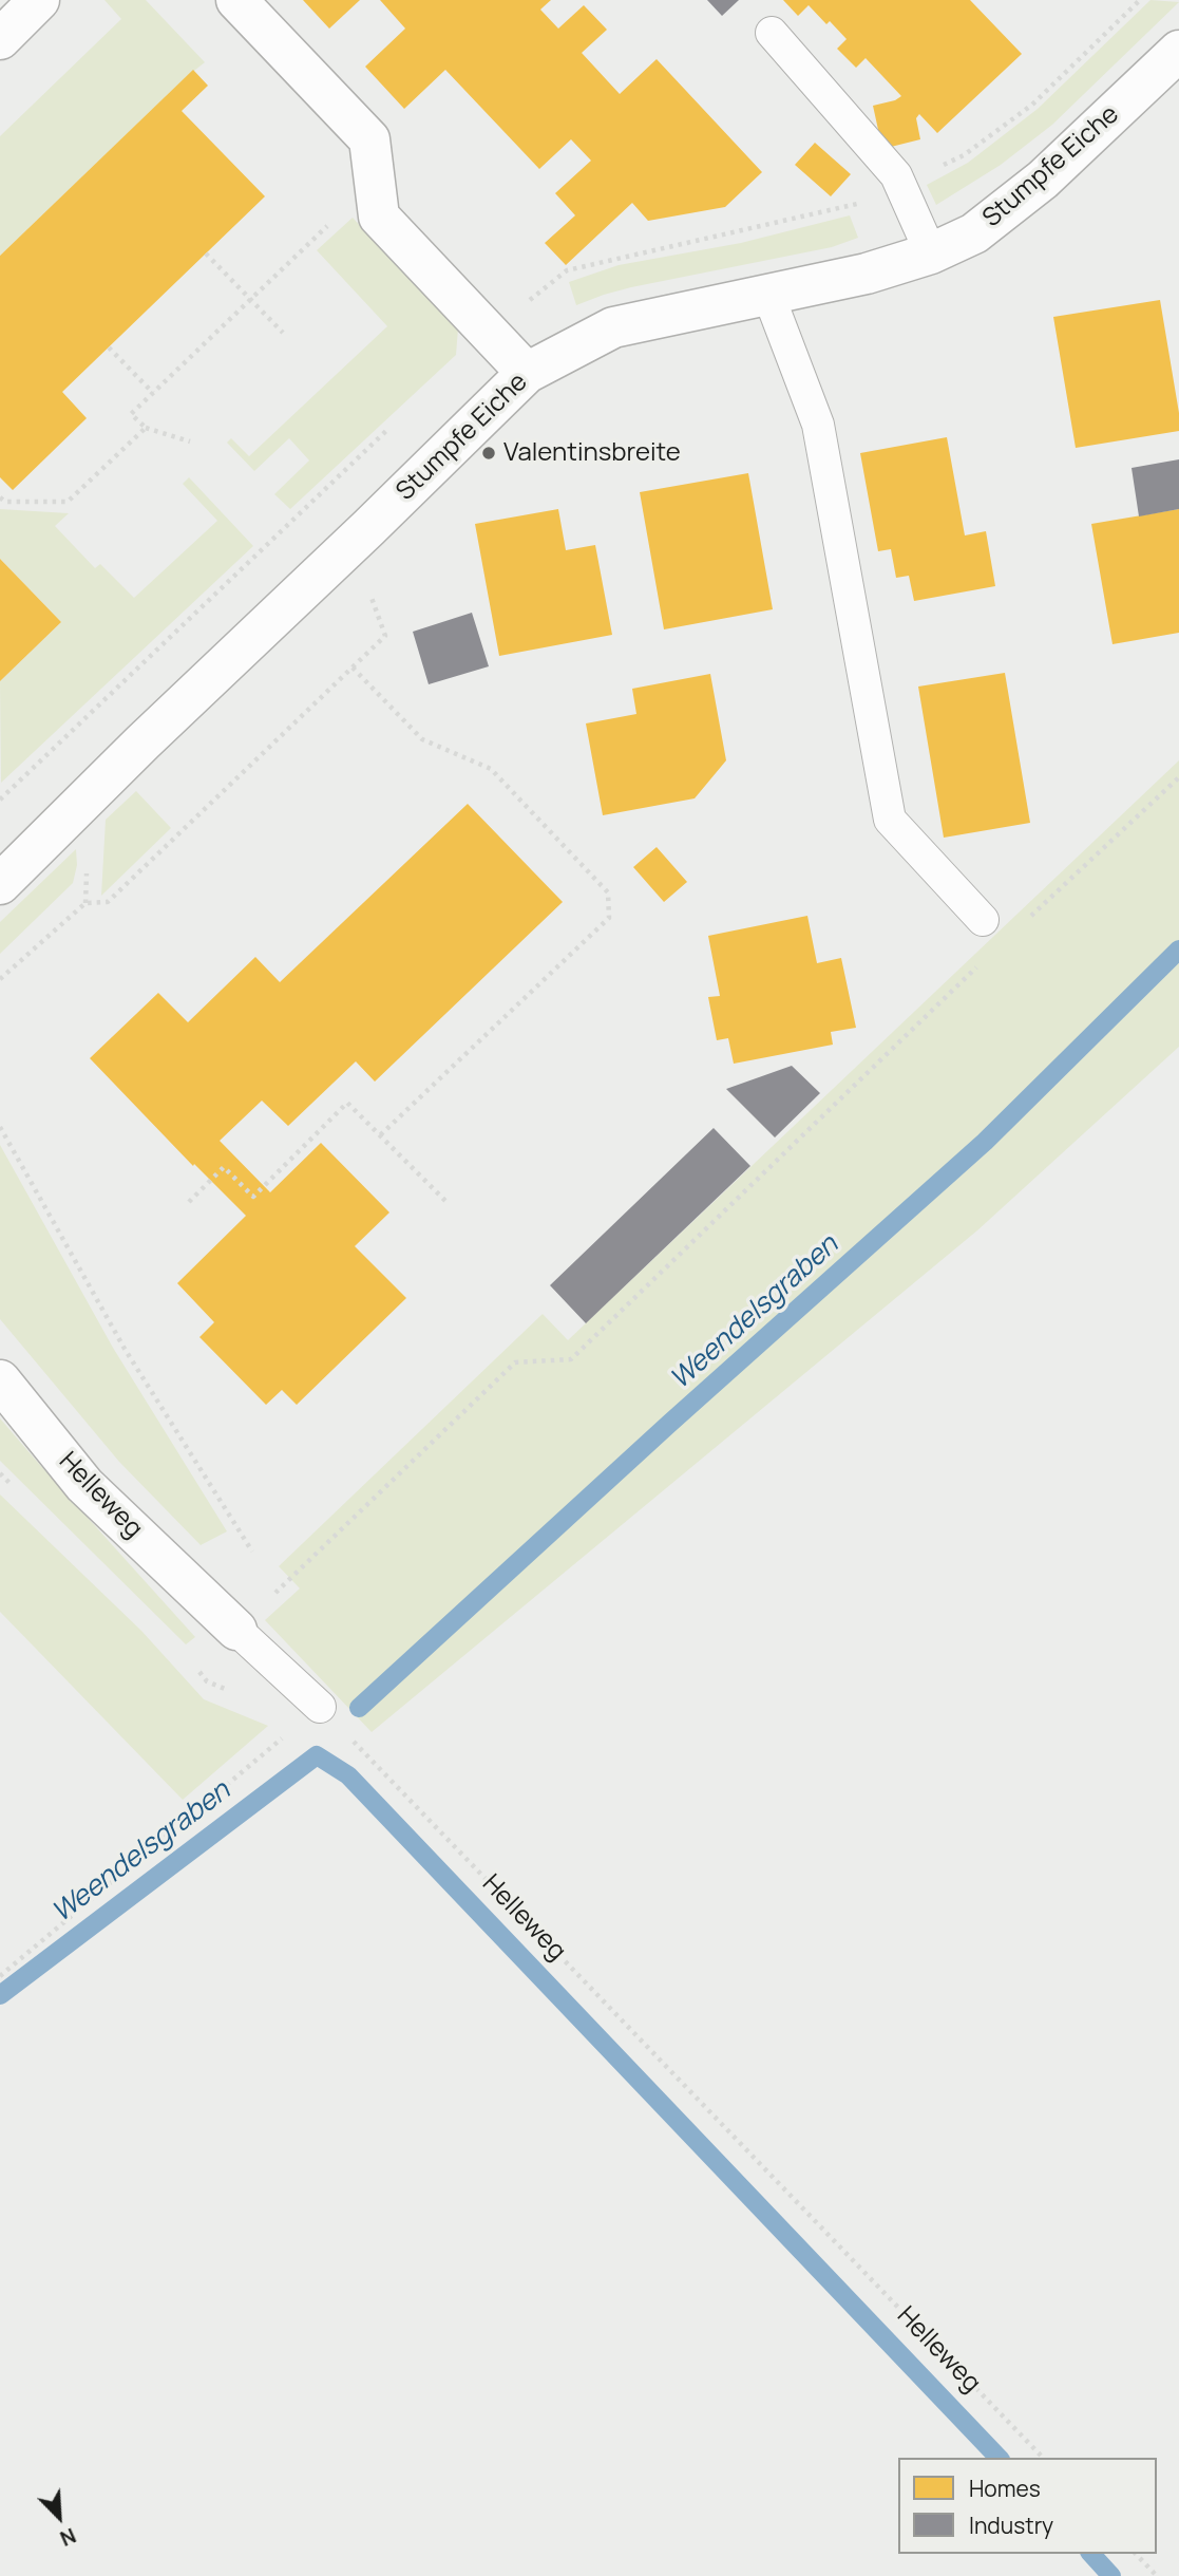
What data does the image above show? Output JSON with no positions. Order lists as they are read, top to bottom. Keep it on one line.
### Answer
{"streets":{"street":["Stumpfe Eiche","Helleweg"]},"water":["Weendelsgraben"],"places":["Valentinsbreite"],"legend":["Homes","Industry"],"north":"bottom right"}
